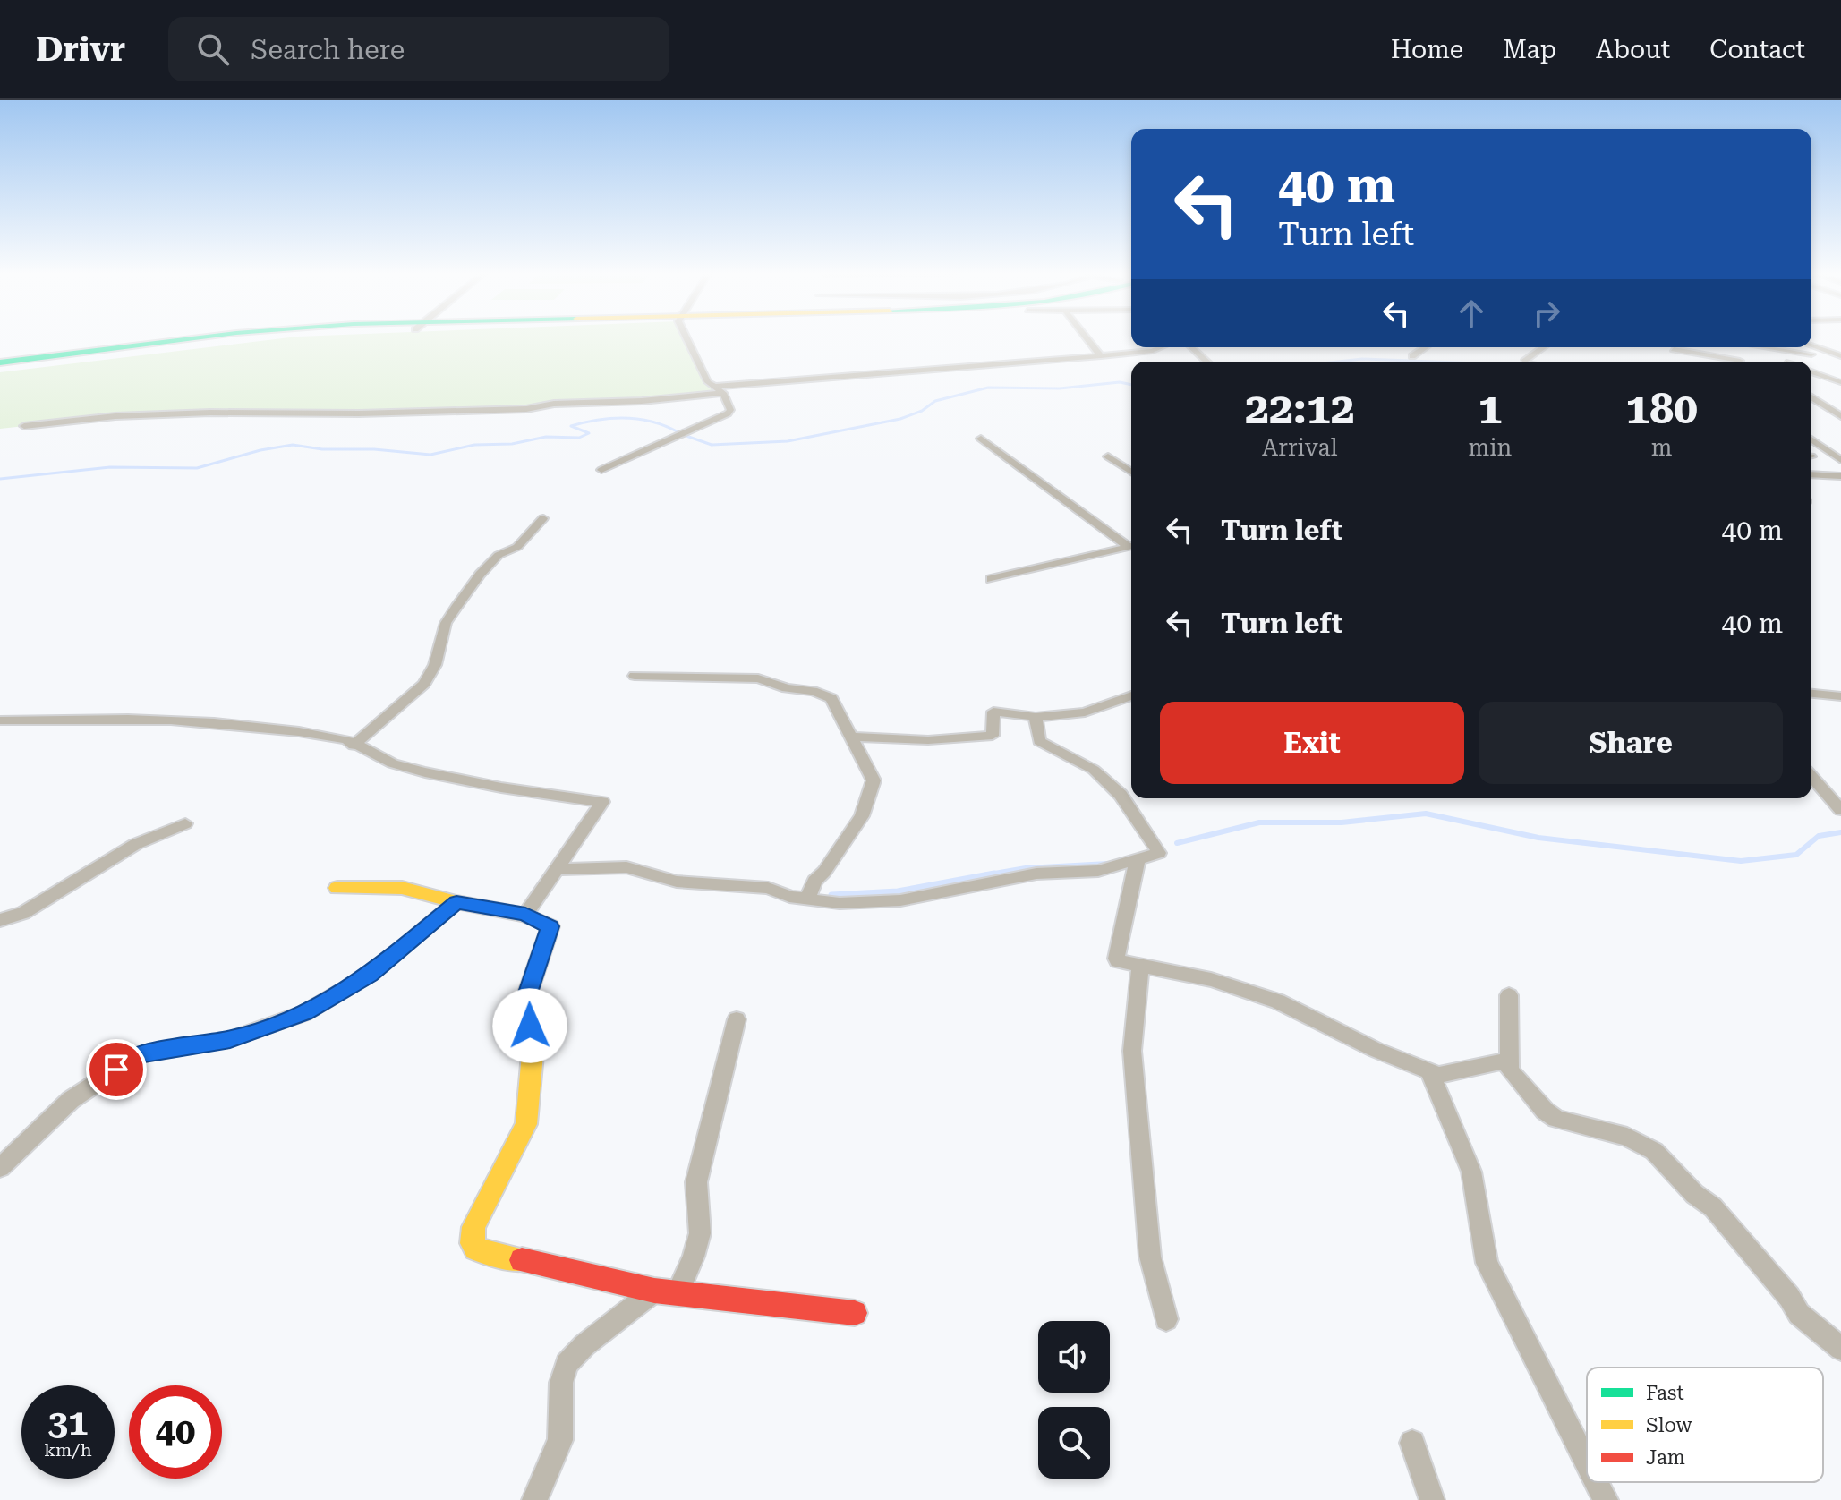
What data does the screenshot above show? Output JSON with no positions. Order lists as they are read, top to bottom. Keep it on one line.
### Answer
{"legend":["Fast","Slow","Jam"],"page":{"header":"Drivr","search":"Search here","nav":["Home","Map","About","Contact"],"turn":["40 m","Turn left"],"eta":["22:12","Arrival","1","min","180","m"],"list":[{"name":"Turn left","value":"40 m"},{"name":"Turn left","value":"40 m"}],"buttons":["Exit","Share"],"speed":"31 km/h","limit":"40"}}
